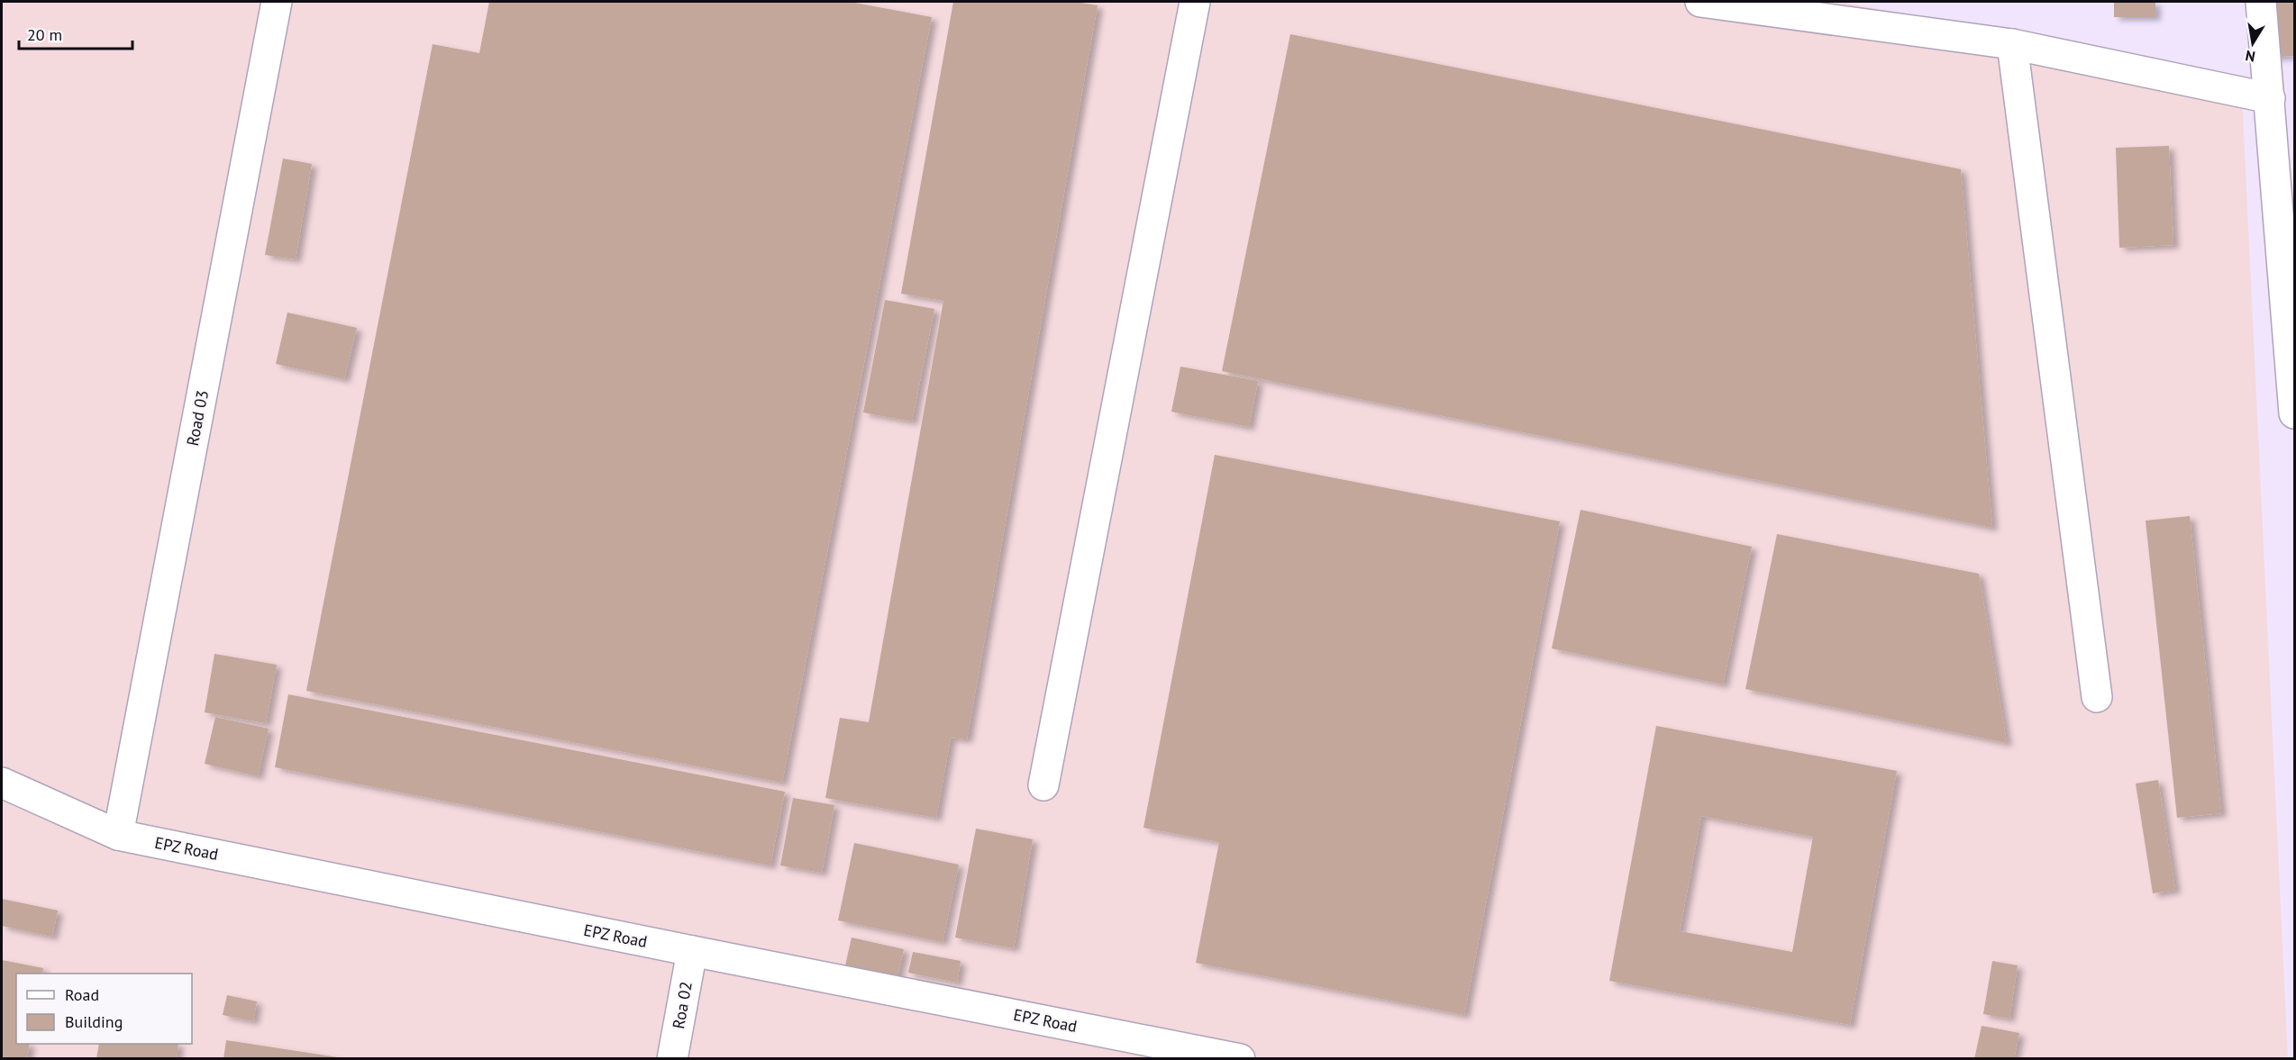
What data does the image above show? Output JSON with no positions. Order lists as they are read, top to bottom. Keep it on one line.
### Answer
{"streets":{"street":["Road 03","EPZ Road","Roa 02"]},"crossings":[["Road 03","EPZ Road"],["EPZ Road","Roa 02"]],"legend":["Road","Building"],"scale_bar":"20 m","north":"bottom"}
